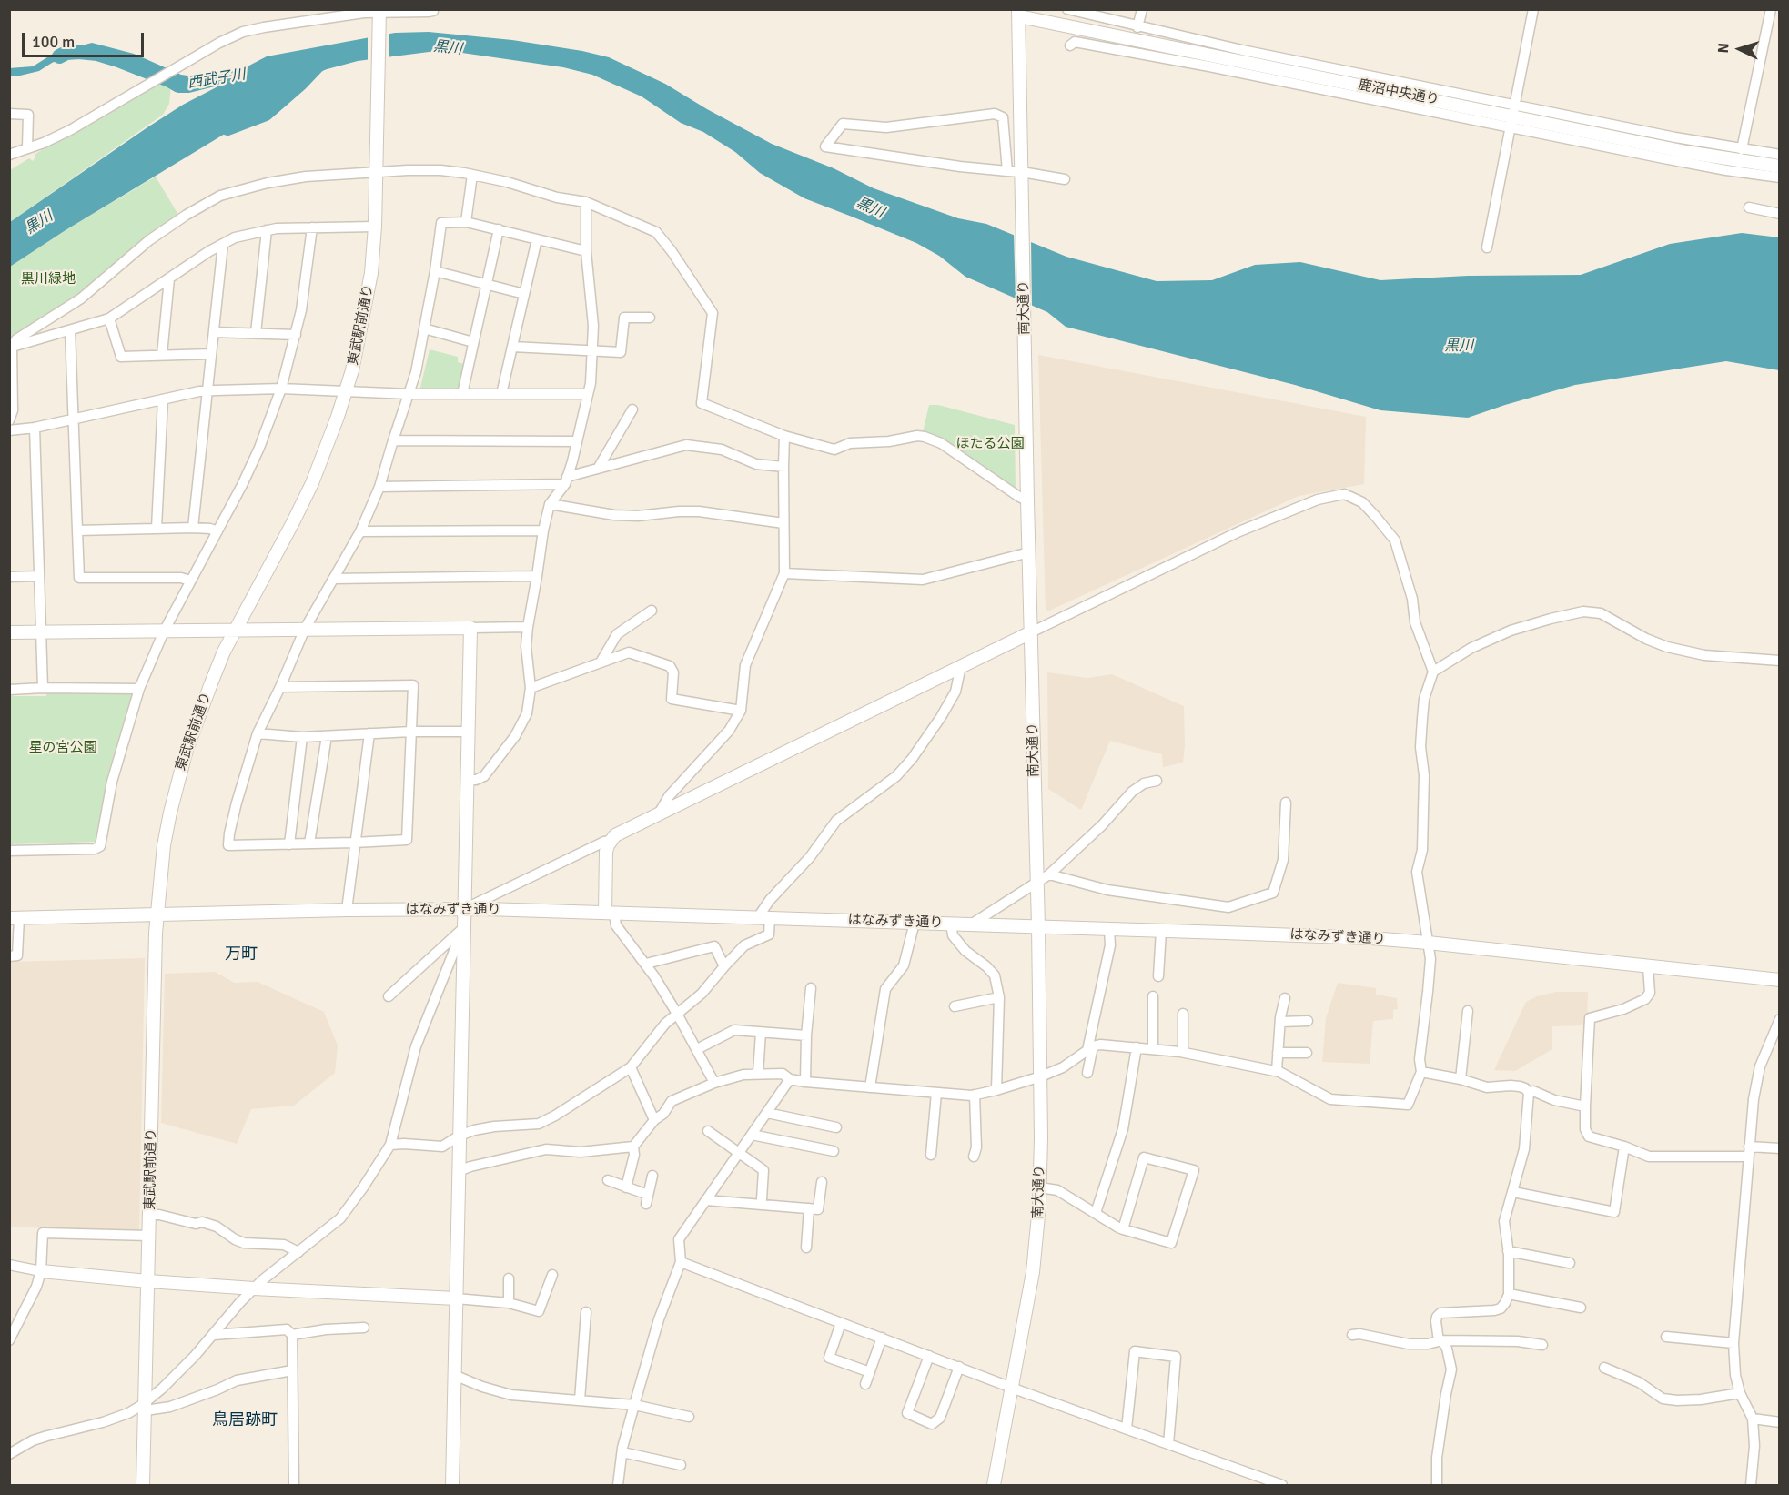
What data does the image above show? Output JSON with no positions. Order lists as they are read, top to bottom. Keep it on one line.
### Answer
{"streets":{"street":["鹿沼中央通り","南大通り","東武駅前通り","はなみずき通り"]},"crossings":[["鹿沼中央通り","南大通り"],["南大通り","はなみずき通り"],["東武駅前通り","はなみずき通り"]],"districts":["万町","鳥居跡町"],"water":["黒川","西武子川"],"parks":["黒川緑地","ほたる公園","星の宮公園"],"scale_bar":"100 m","north":"left"}
